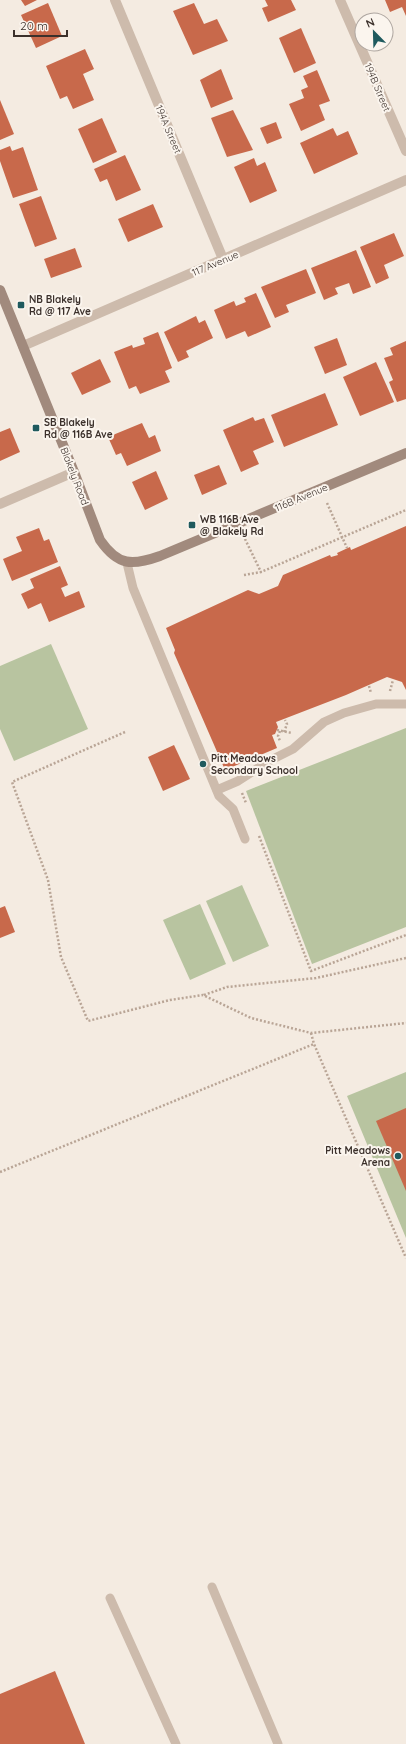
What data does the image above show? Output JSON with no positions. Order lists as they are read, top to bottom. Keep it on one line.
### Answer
{"streets":{"street":["194B Street","194A Street","117 Avenue","Blakely Road","116B Avenue"]},"crossings":[["194A Street","117 Avenue"],["117 Avenue","Blakely Road"],["Blakely Road","116B Avenue"]],"places":{"transit":["NB Blakely Rd @ 117 Ave","SB Blakely Rd @ 116B Ave","WB 116B Ave @ Blakely Rd"],"other":["Pitt Meadows Secondary School","Pitt Meadows Arena"]},"scale_bar":"20 m","north":"top left"}
